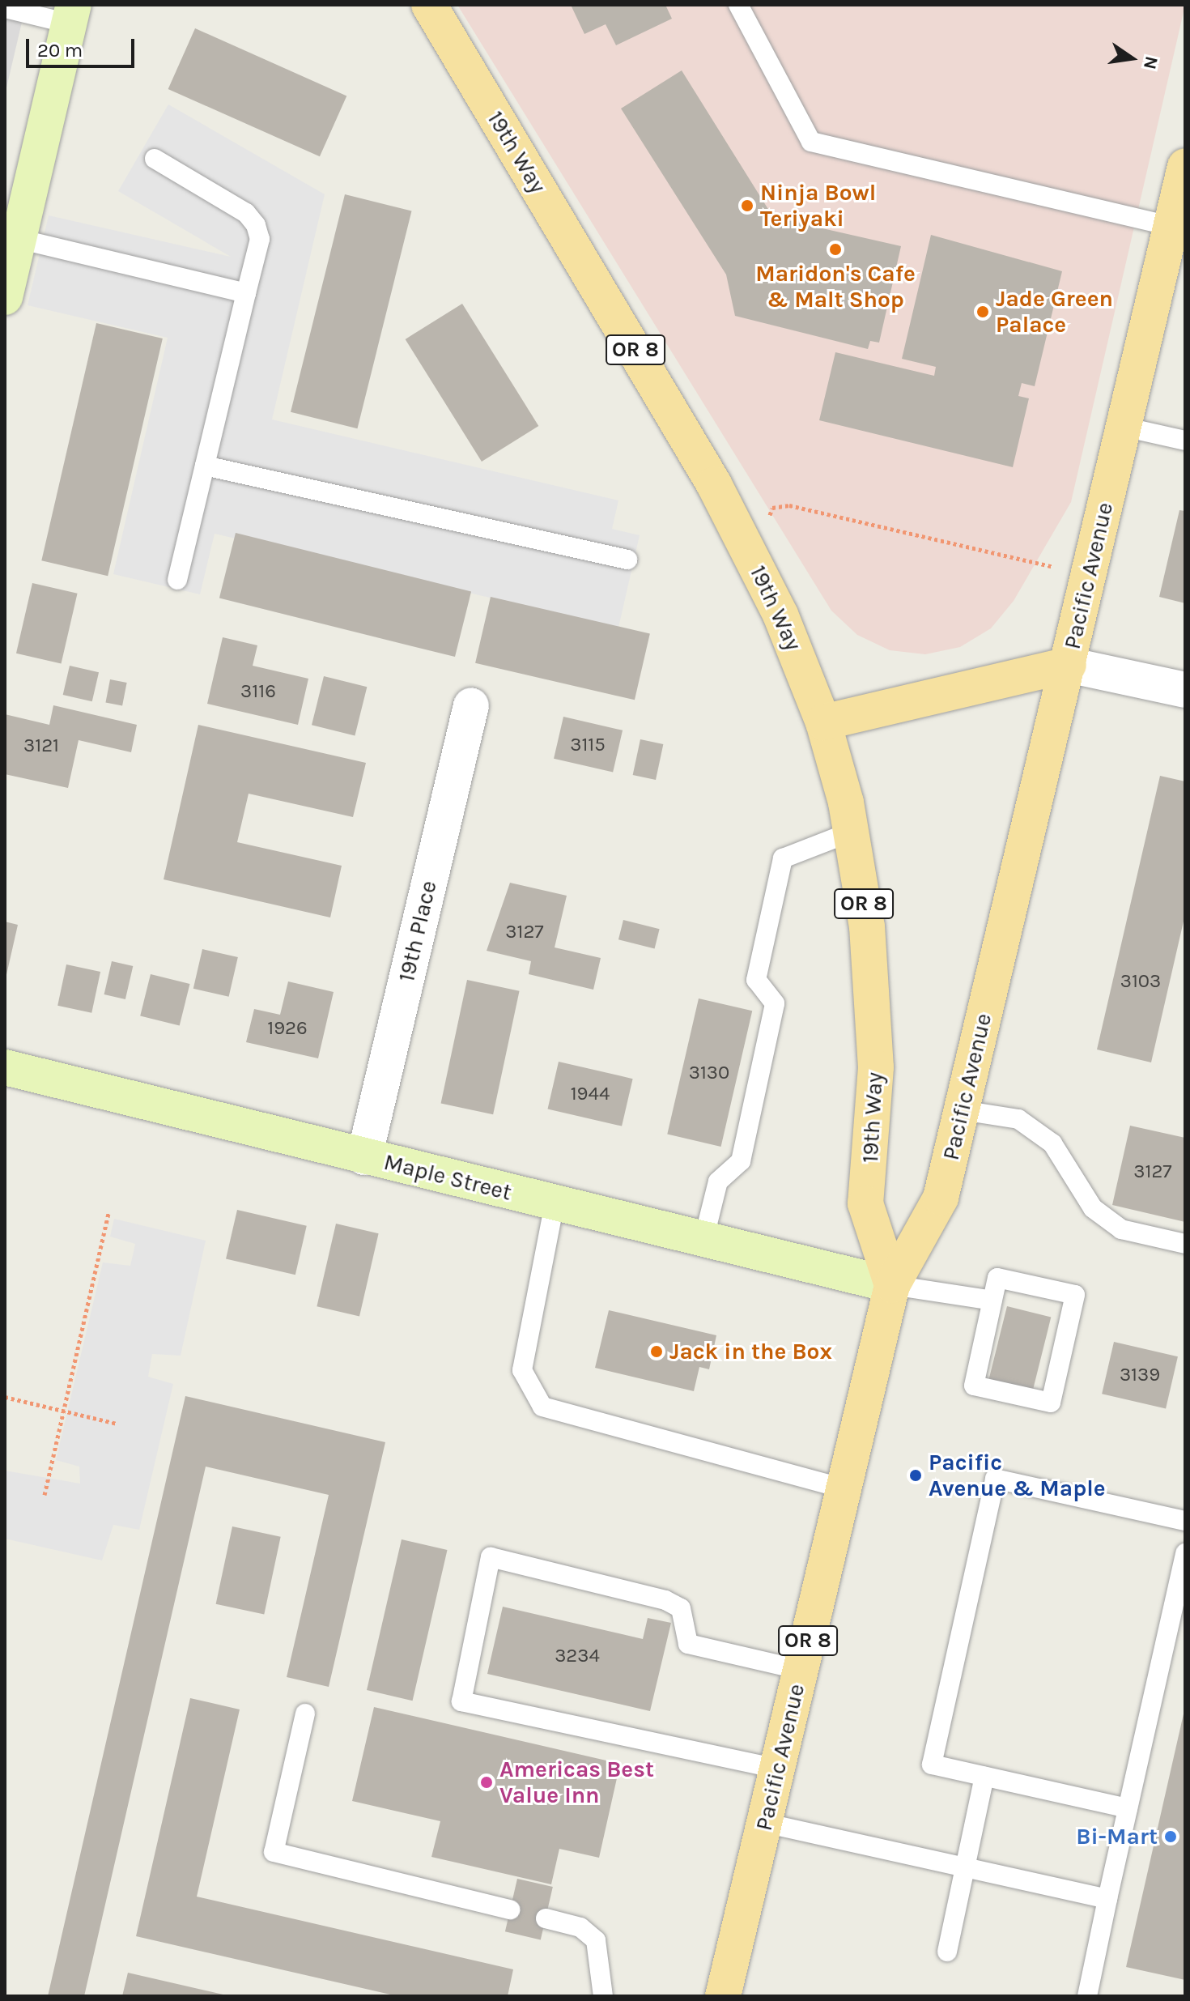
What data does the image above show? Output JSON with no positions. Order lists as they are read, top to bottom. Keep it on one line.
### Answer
{"streets":{"main road":["19th Way","OR 8","Pacific Avenue"],"street":["19th Place","Maple Street"]},"crossings":[["19th Way","Pacific Avenue"],["19th Way","Maple Street"],["Pacific Avenue","Maple Street"],["19th Place","Maple Street"]],"places":["Ninja Bowl Teriyaki","Maridon's Cafe & Malt Shop","Jade Green Palace","Jack in the Box","Pacific Avenue & Maple","Americas Best Value Inn","Bi-Mart"],"house_numbers":["3116","3115","3121","3127","3103","1926","3130","1944","3127","3139","3234"],"scale_bar":"20 m","north":"right"}
